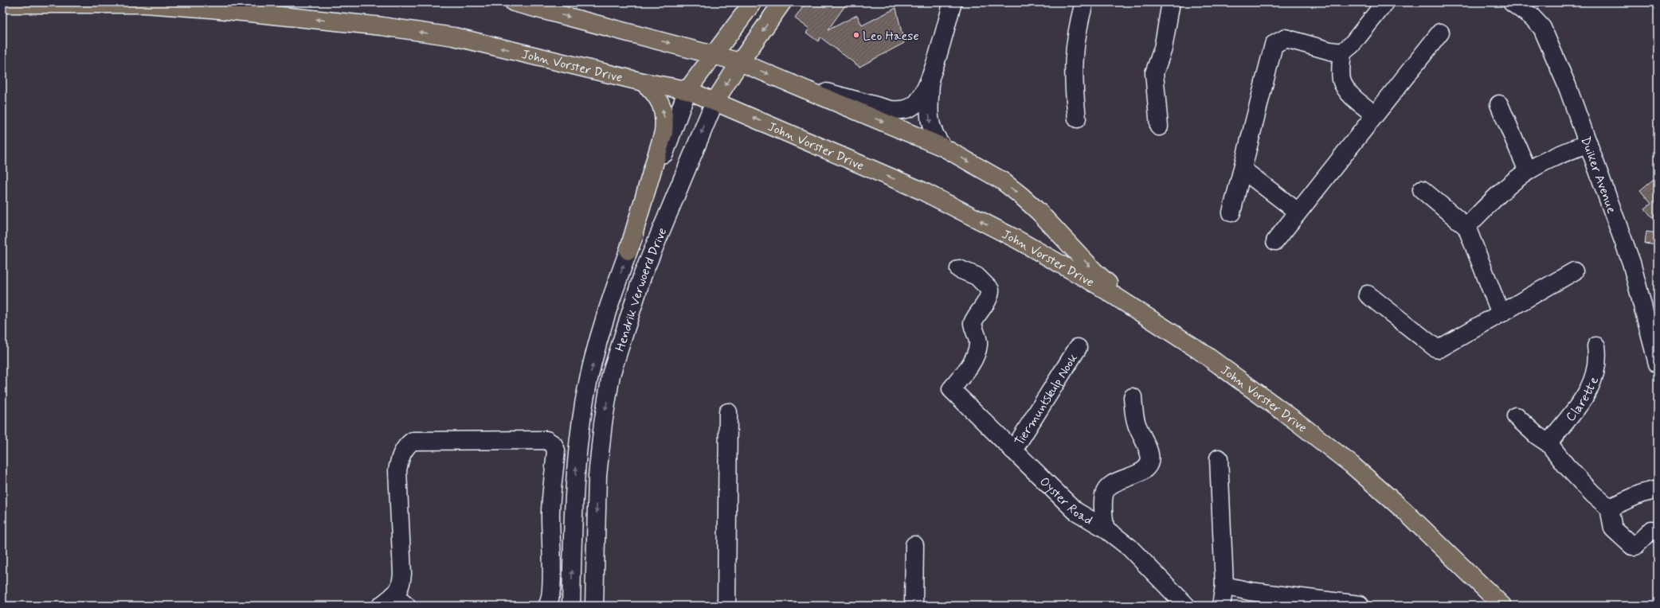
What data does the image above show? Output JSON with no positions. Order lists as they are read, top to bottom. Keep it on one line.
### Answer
{"streets":{"main road":["John Vorster Drive","Hendrik Verwoerd Drive"],"street":["Duiker Avenue","Clarette","Tiermuntskulp Nook","Oyster Road"]},"crossings":[["John Vorster Drive","Hendrik Verwoerd Drive"],["Tiermuntskulp Nook","Oyster Road"]],"places":["Leo Haese"]}
